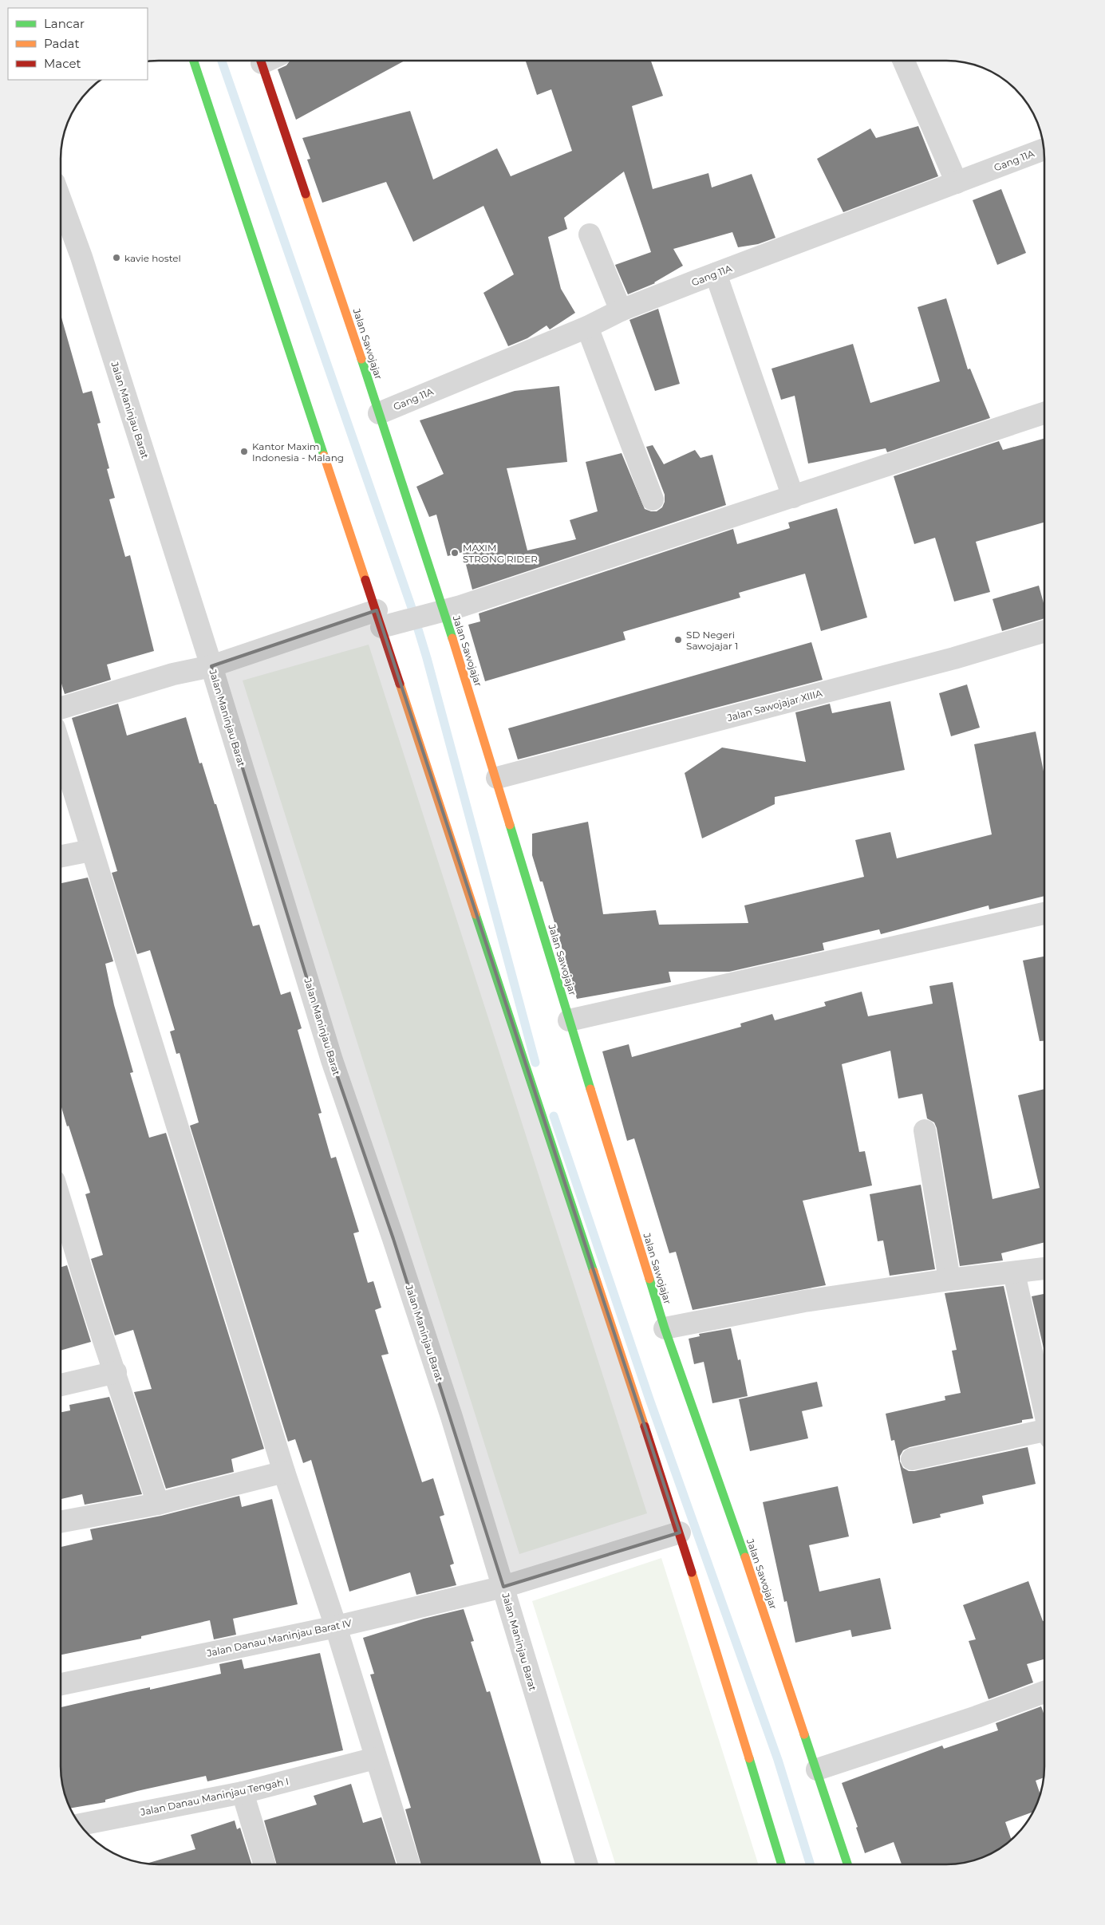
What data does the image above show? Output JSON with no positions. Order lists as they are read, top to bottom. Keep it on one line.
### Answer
{"streets":{"main road":["Jalan Sawojajar"],"street":["Gang 11A","Jalan Maninjau Barat","Jalan Sawojajar XIIIA","Jalan Danau Maninjau Barat IV","Jalan Danau Maninjau Tengah I"]},"crossings":[["Gang 11A","Jalan Sawojajar"],["Jalan Sawojajar","Jalan Sawojajar XIIIA"],["Jalan Maninjau Barat","Jalan Danau Maninjau Barat IV"]],"places":["kavie hostel","Kantor Maxim Indonesia - Malang","MAXIM STRONG RIDER","SD Negeri Sawojajar 1"],"legend":["Lancar","Padat","Macet"]}
